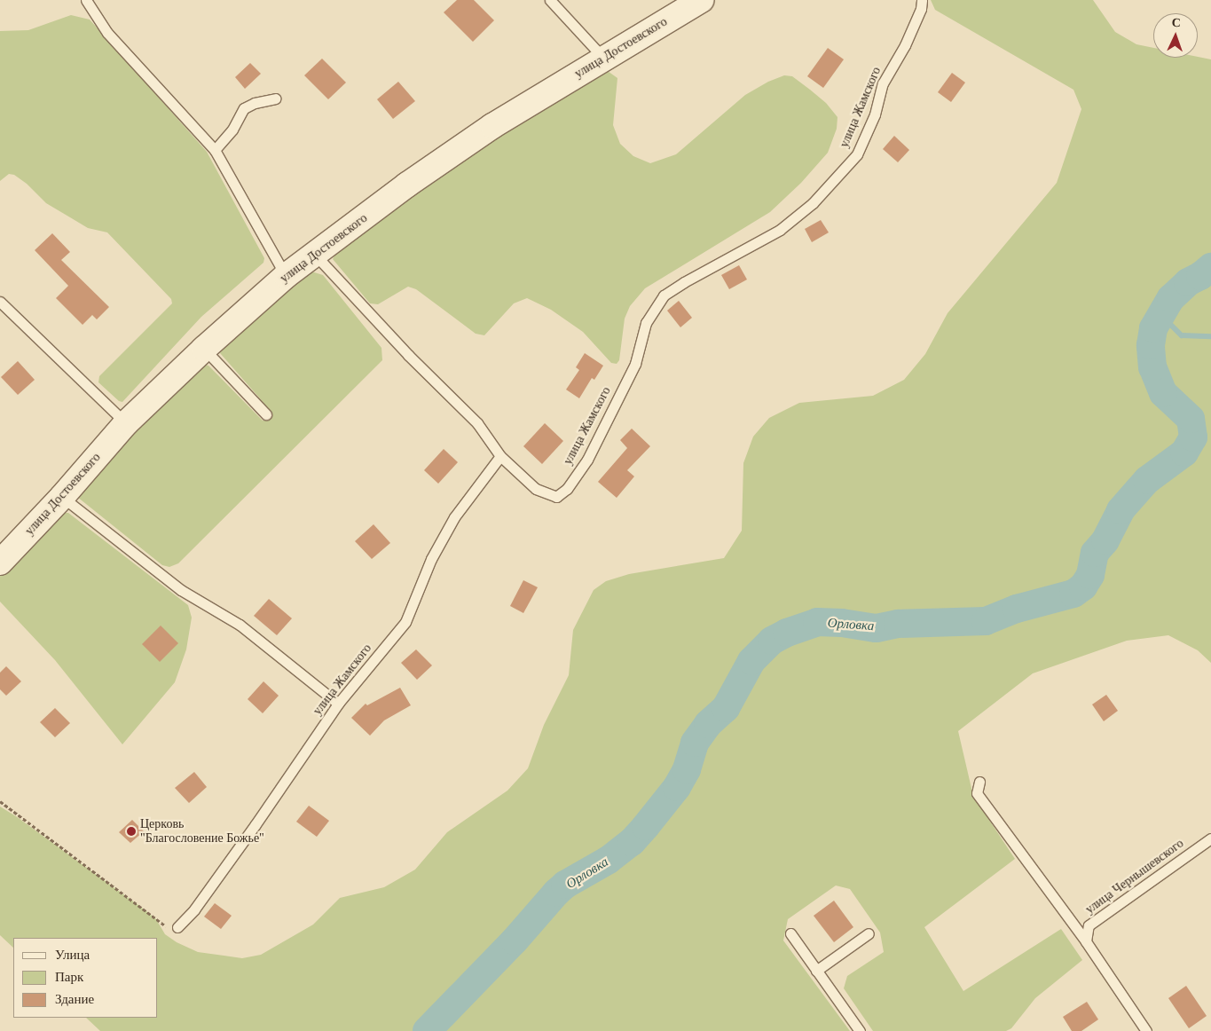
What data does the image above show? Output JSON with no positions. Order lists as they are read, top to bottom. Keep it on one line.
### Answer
{"streets":{"main road":["улица Достоевского"],"lane":["улица Жамского","улица Чернышевского"]},"water":["Орловка"],"places":["Церковь \"Благословение Божье\""],"legend":["Улица","Парк","Здание"],"north":"top"}
